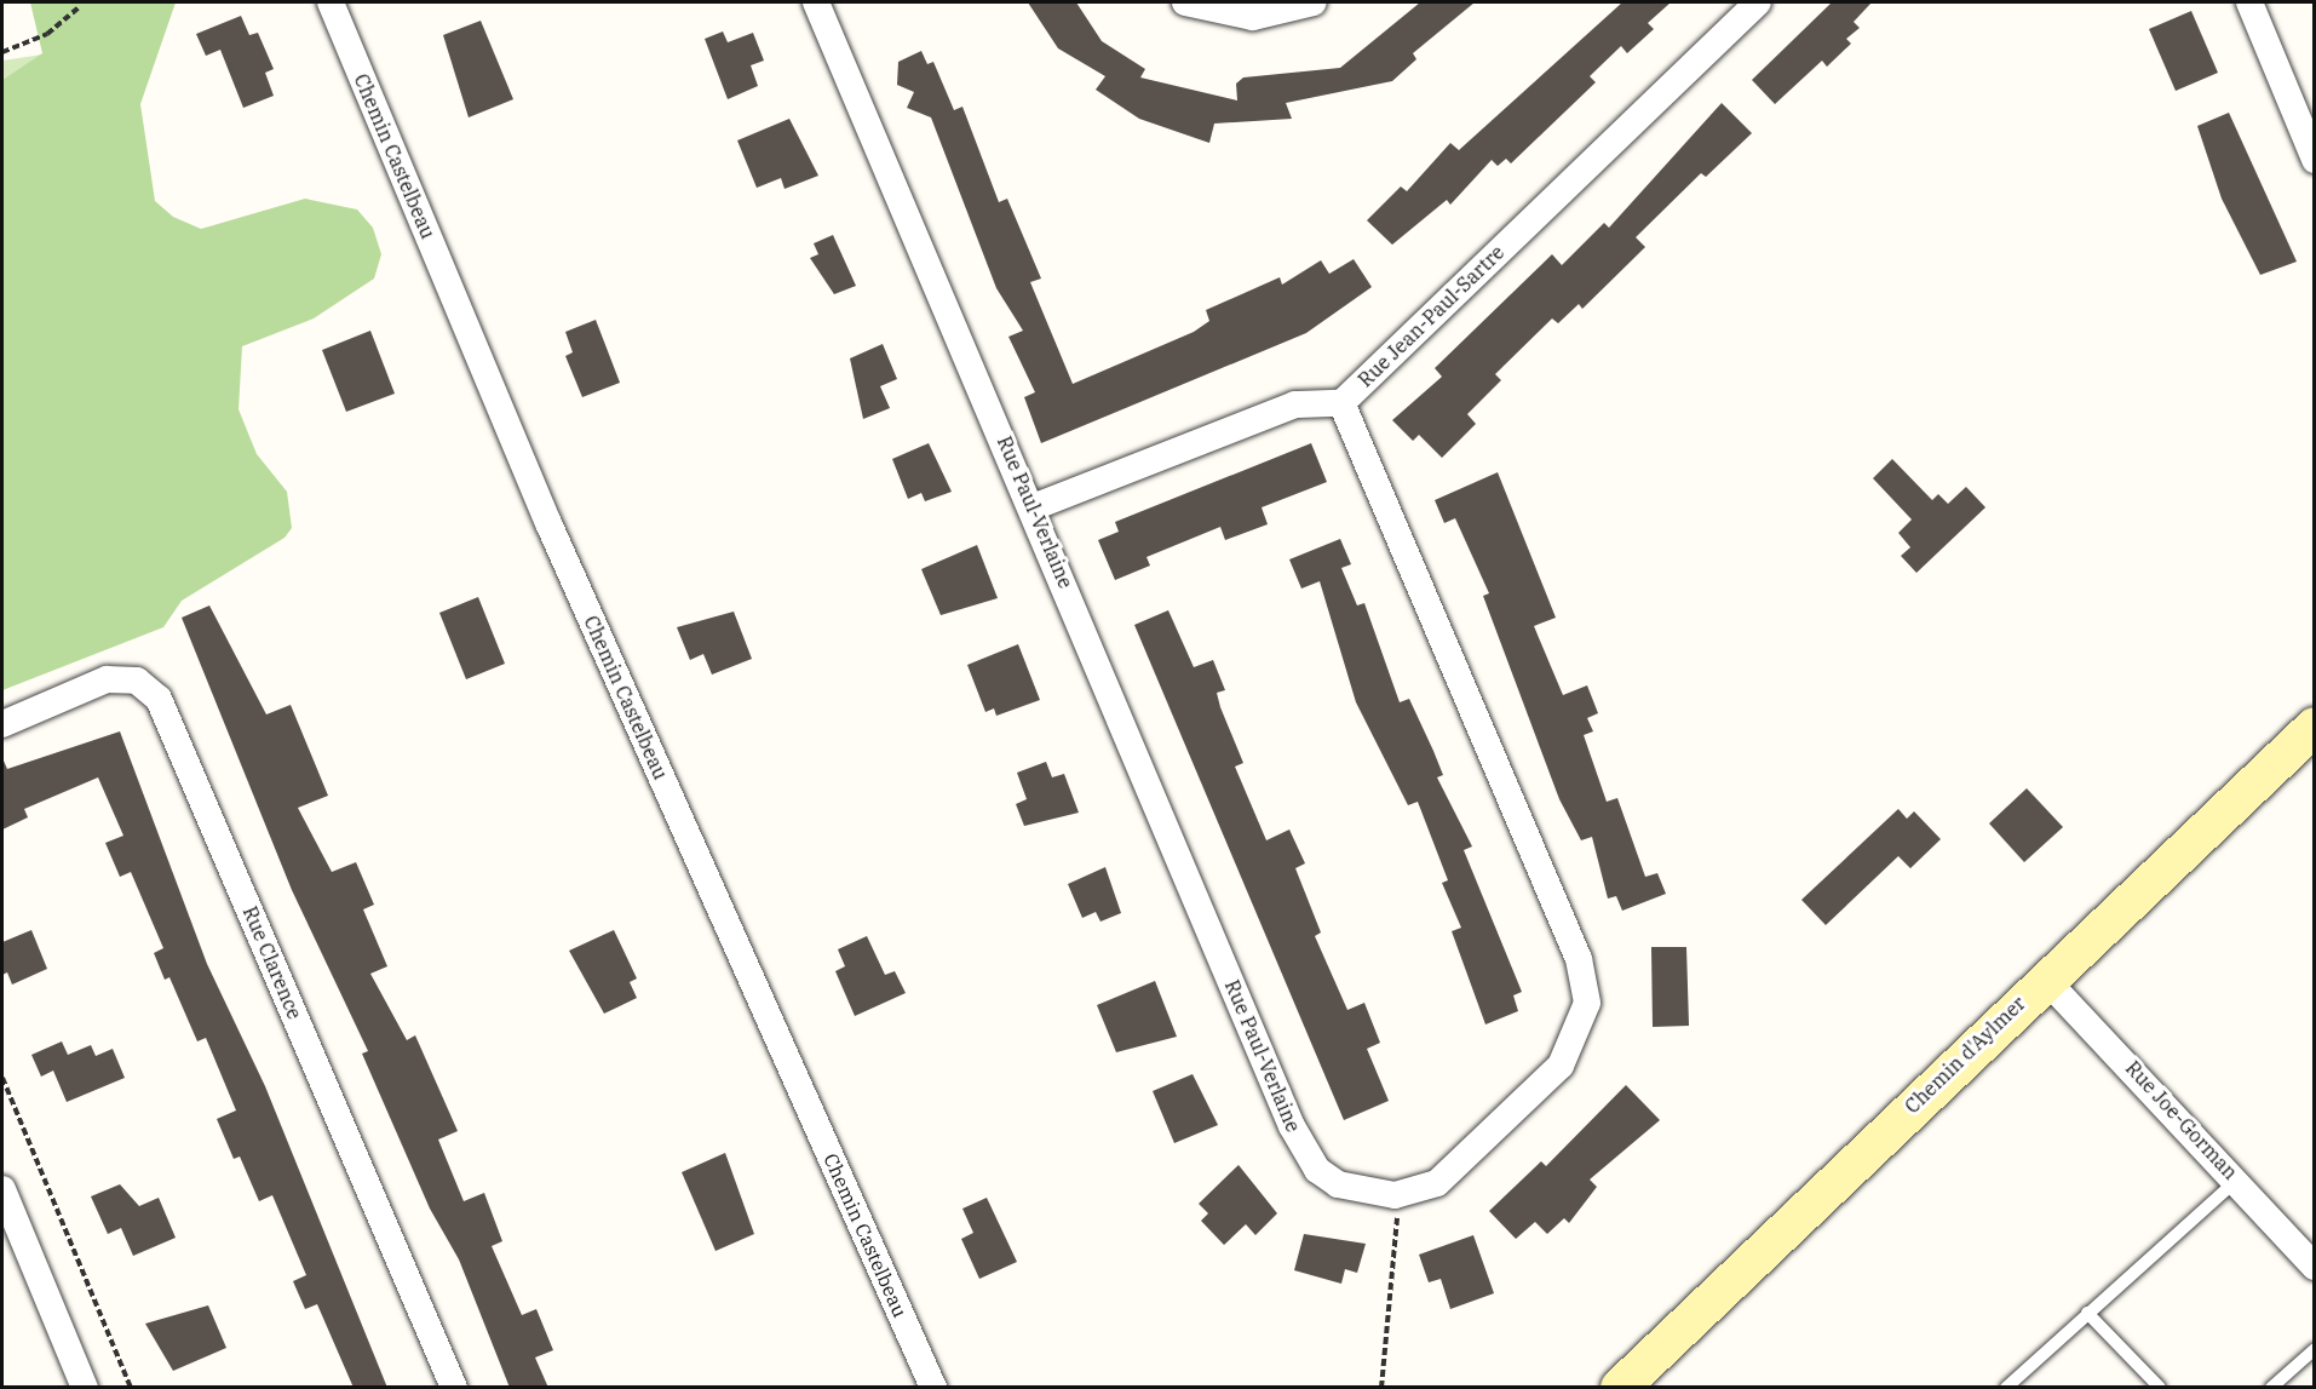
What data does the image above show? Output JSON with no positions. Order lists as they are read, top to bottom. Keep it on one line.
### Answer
{"streets":{"main road":["Chemin d'Aylmer"],"street":["Chemin Castelbeau","Rue Jean-Paul-Sartre","Rue Paul-Verlaine","Rue Clarence","Rue Joe-Gorman"]},"crossings":[["Rue Jean-Paul-Sartre","Rue Paul-Verlaine"],["Chemin d'Aylmer","Rue Joe-Gorman"]]}
